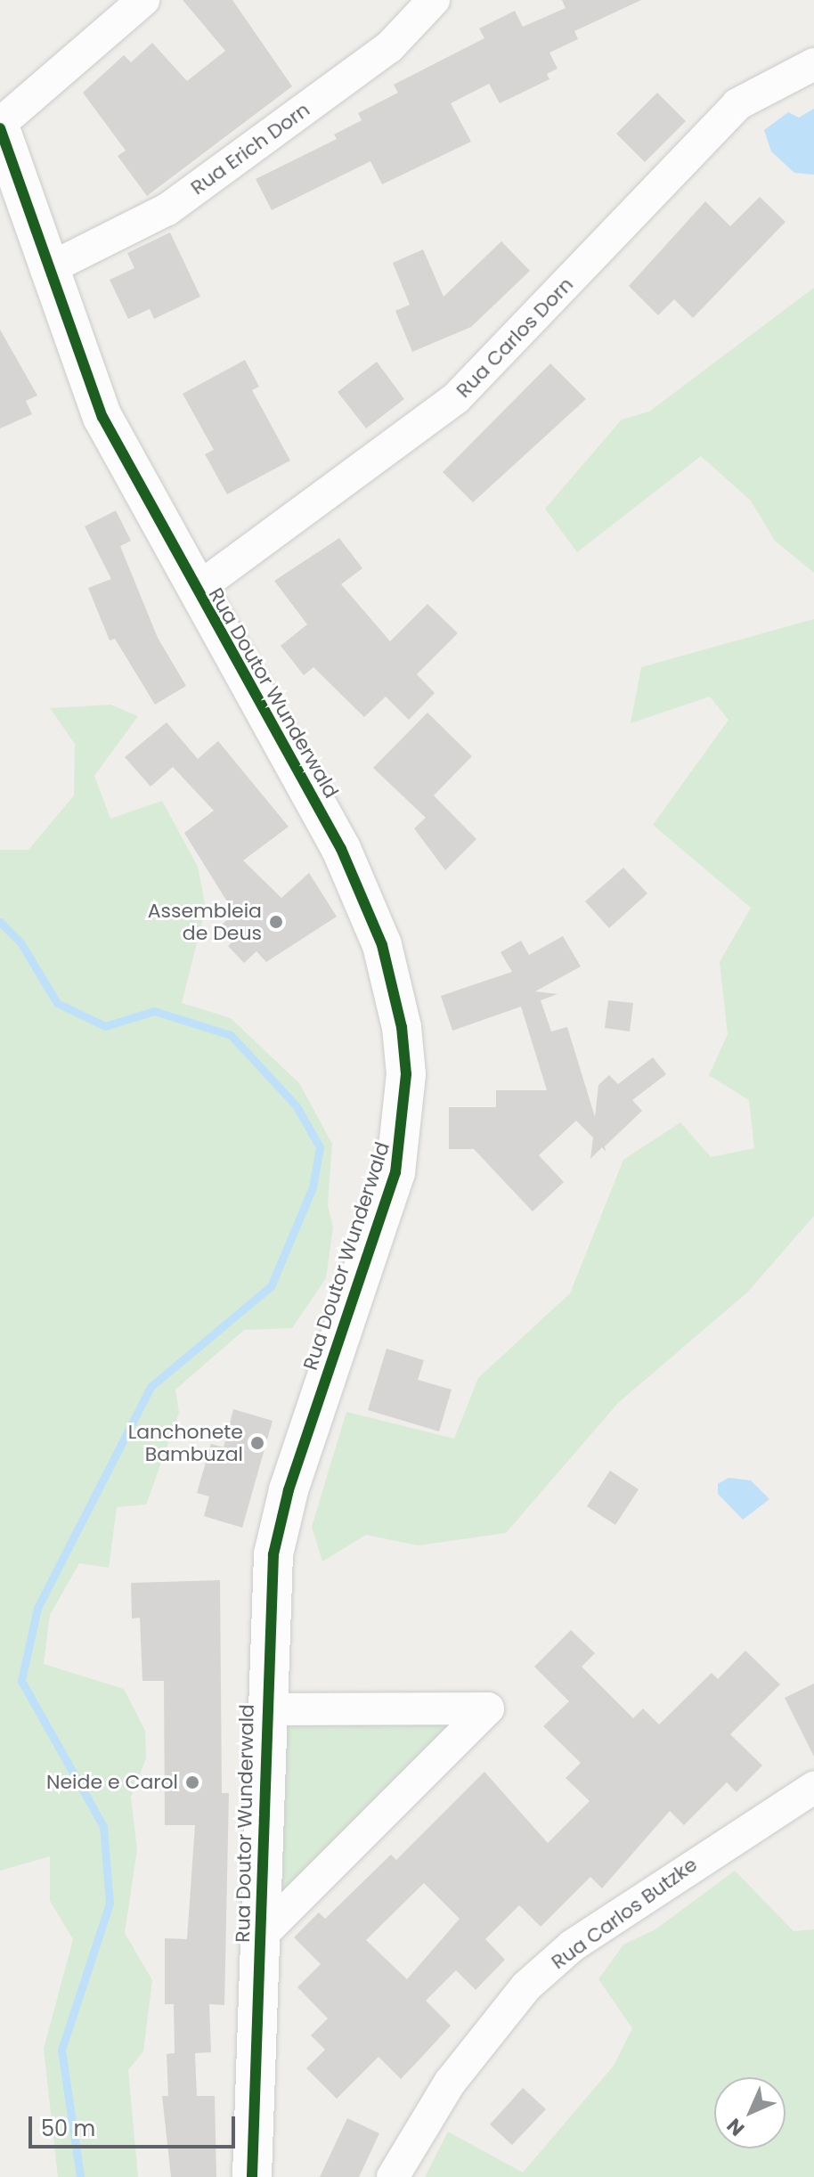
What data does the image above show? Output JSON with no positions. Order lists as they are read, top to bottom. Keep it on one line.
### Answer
{"streets":{"street":["Rua Erich Dorn","Rua Carlos Dorn","Rua Doutor Wunderwald","Rua Carlos Butzke"]},"crossings":[["Rua Erich Dorn","Rua Doutor Wunderwald"],["Rua Carlos Dorn","Rua Doutor Wunderwald"]],"places":["Assembleia de Deus","Lanchonete Bambuzal","Neide e Carol"],"scale_bar":"50 m","north":"bottom left"}
